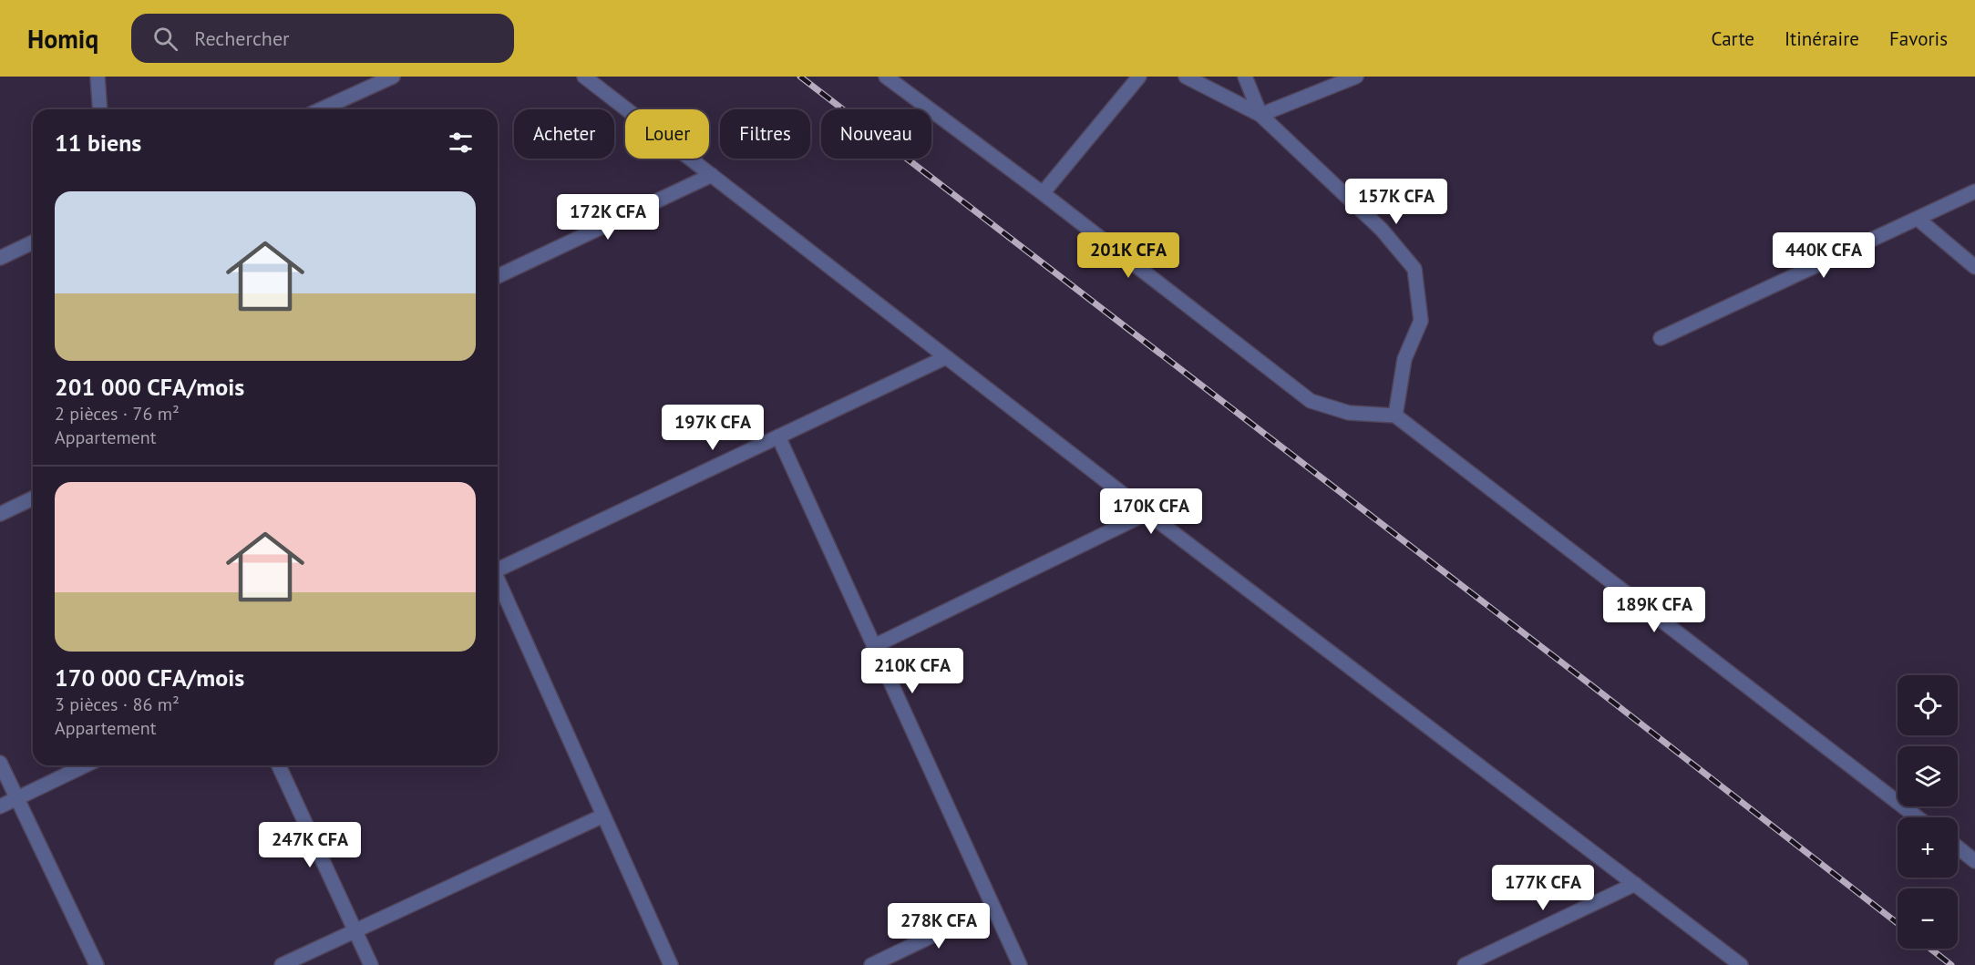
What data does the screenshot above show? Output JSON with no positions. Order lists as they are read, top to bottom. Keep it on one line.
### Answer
{"page":{"header":"Homiq","search":"Rechercher","nav":["Carte","Itinéraire","Favoris"],"chip":["Acheter","Louer","Filtres","Nouveau"],"heading":"11 biens","list":[{"name":"201 000 CFA/mois","note":"2 pièces · 76 m² · Appartement"},{"name":"170 000 CFA/mois","note":"3 pièces · 86 m² · Appartement"}],"price":["157K CFA","172K CFA","201K CFA","440K CFA","197K CFA","170K CFA","189K CFA","210K CFA","247K CFA","177K CFA","278K CFA"],"map_buttons":["+","−"]}}
